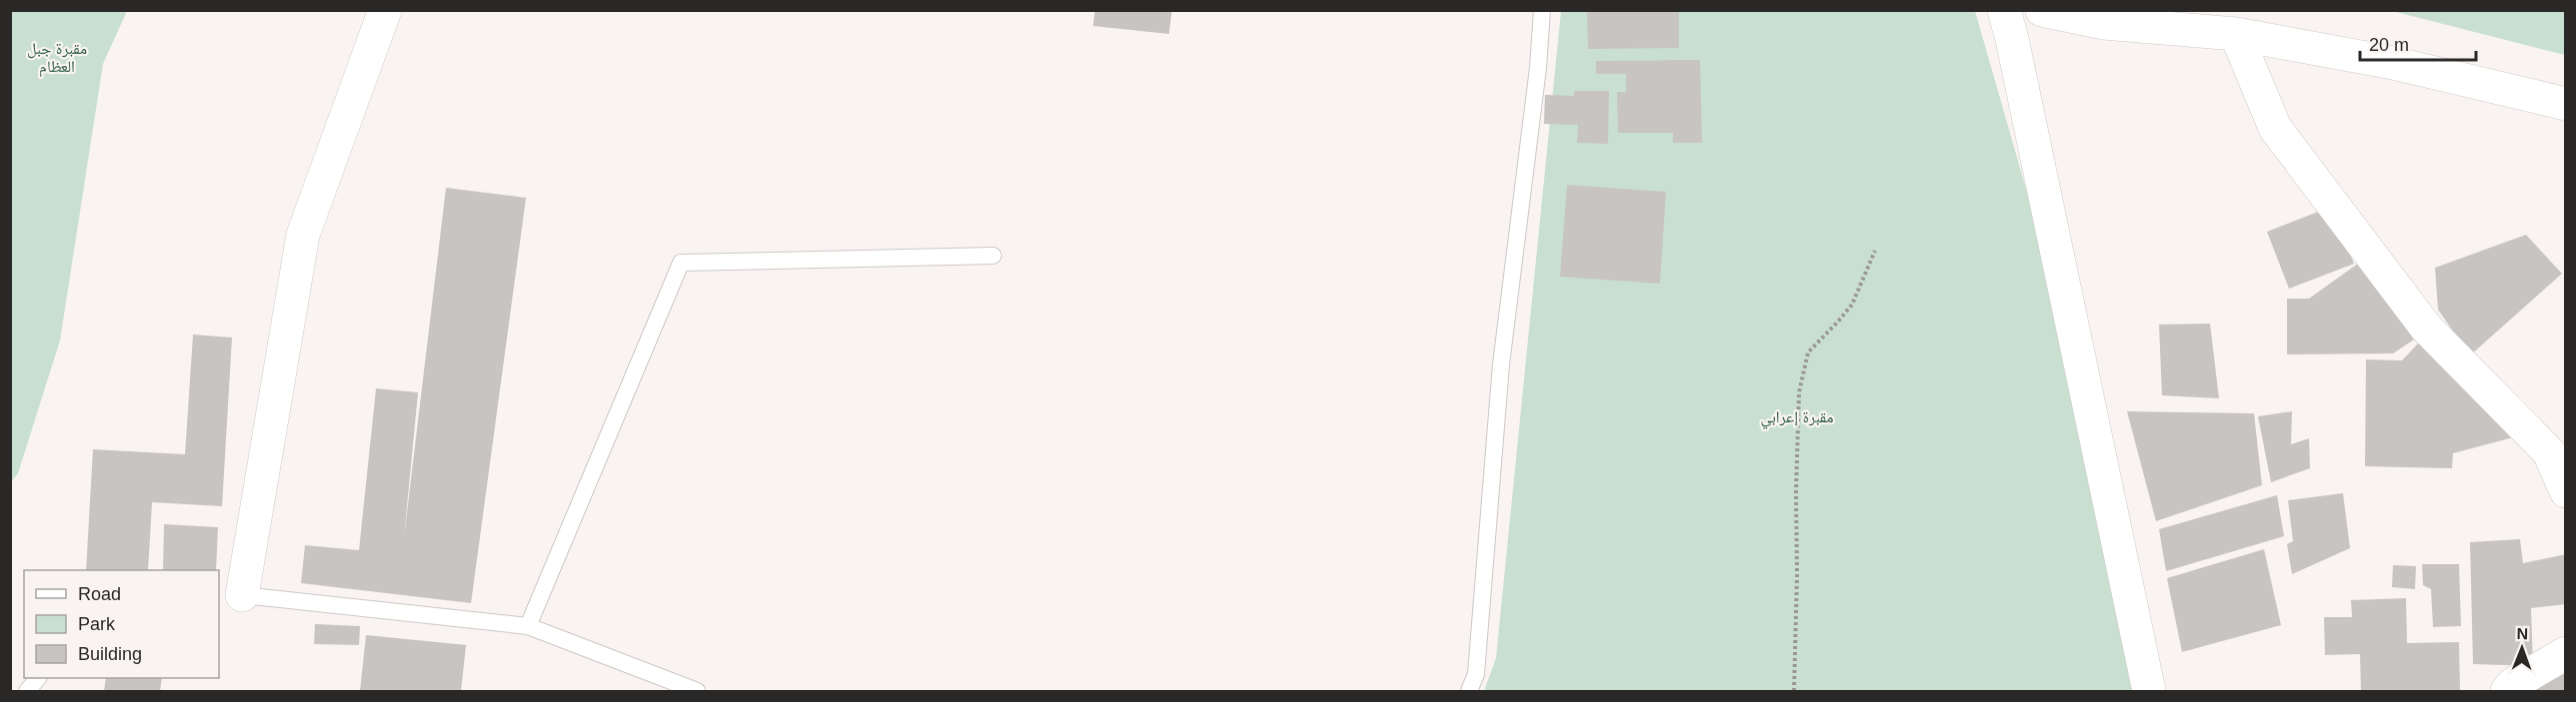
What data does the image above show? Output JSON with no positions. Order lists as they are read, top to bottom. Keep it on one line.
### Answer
{"parks":["مقبرة جبل العظام","مقبرة إعرابي"],"legend":["Road","Park","Building"],"scale_bar":"20 m","north":"top"}
